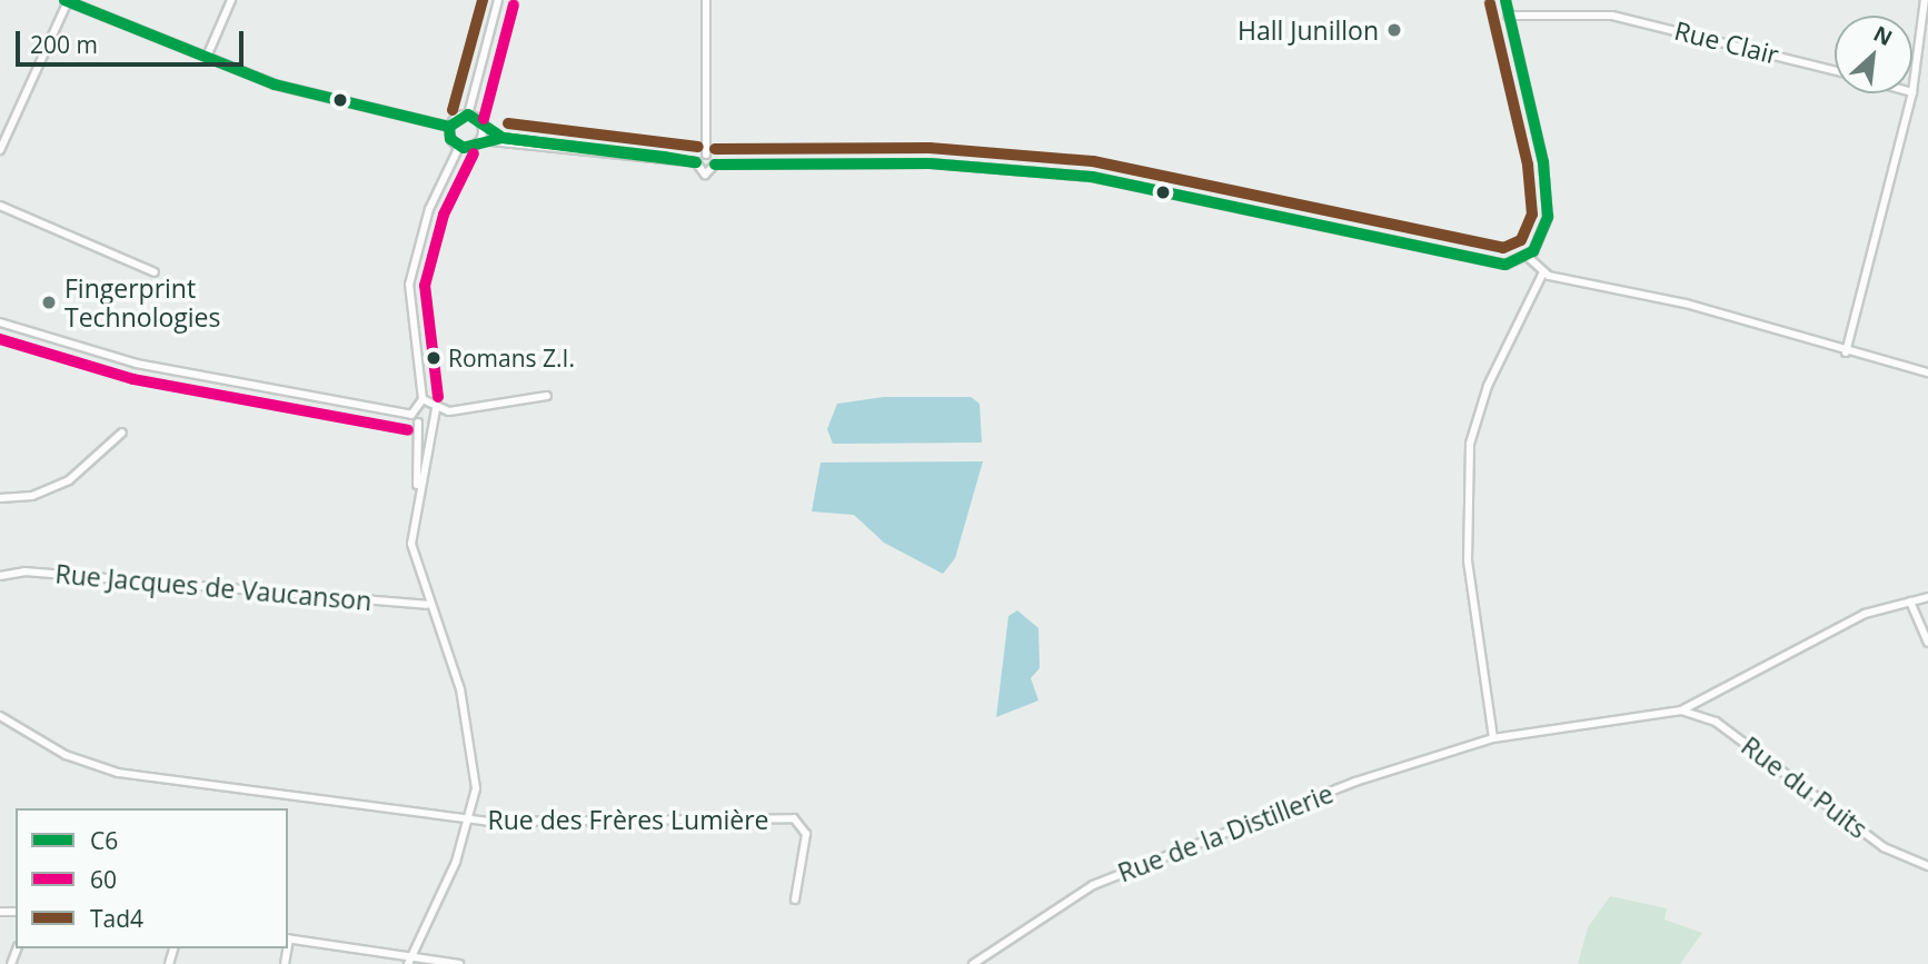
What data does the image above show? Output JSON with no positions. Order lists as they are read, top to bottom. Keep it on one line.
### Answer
{"streets":{"street":["Rue Clair","Rue Jacques de Vaucanson","Rue du Puits","Rue des Frères Lumière","Rue de la Distillerie"]},"crossings":[["Rue du Puits","Rue de la Distillerie"]],"places":["Hall Junillon","Fingerprint Technologies","Romans Z.I."],"lines":["transit line C6","transit line Tad4","transit line 60"],"legend":["C6","60","Tad4"],"scale_bar":"200 m","north":"top right"}
